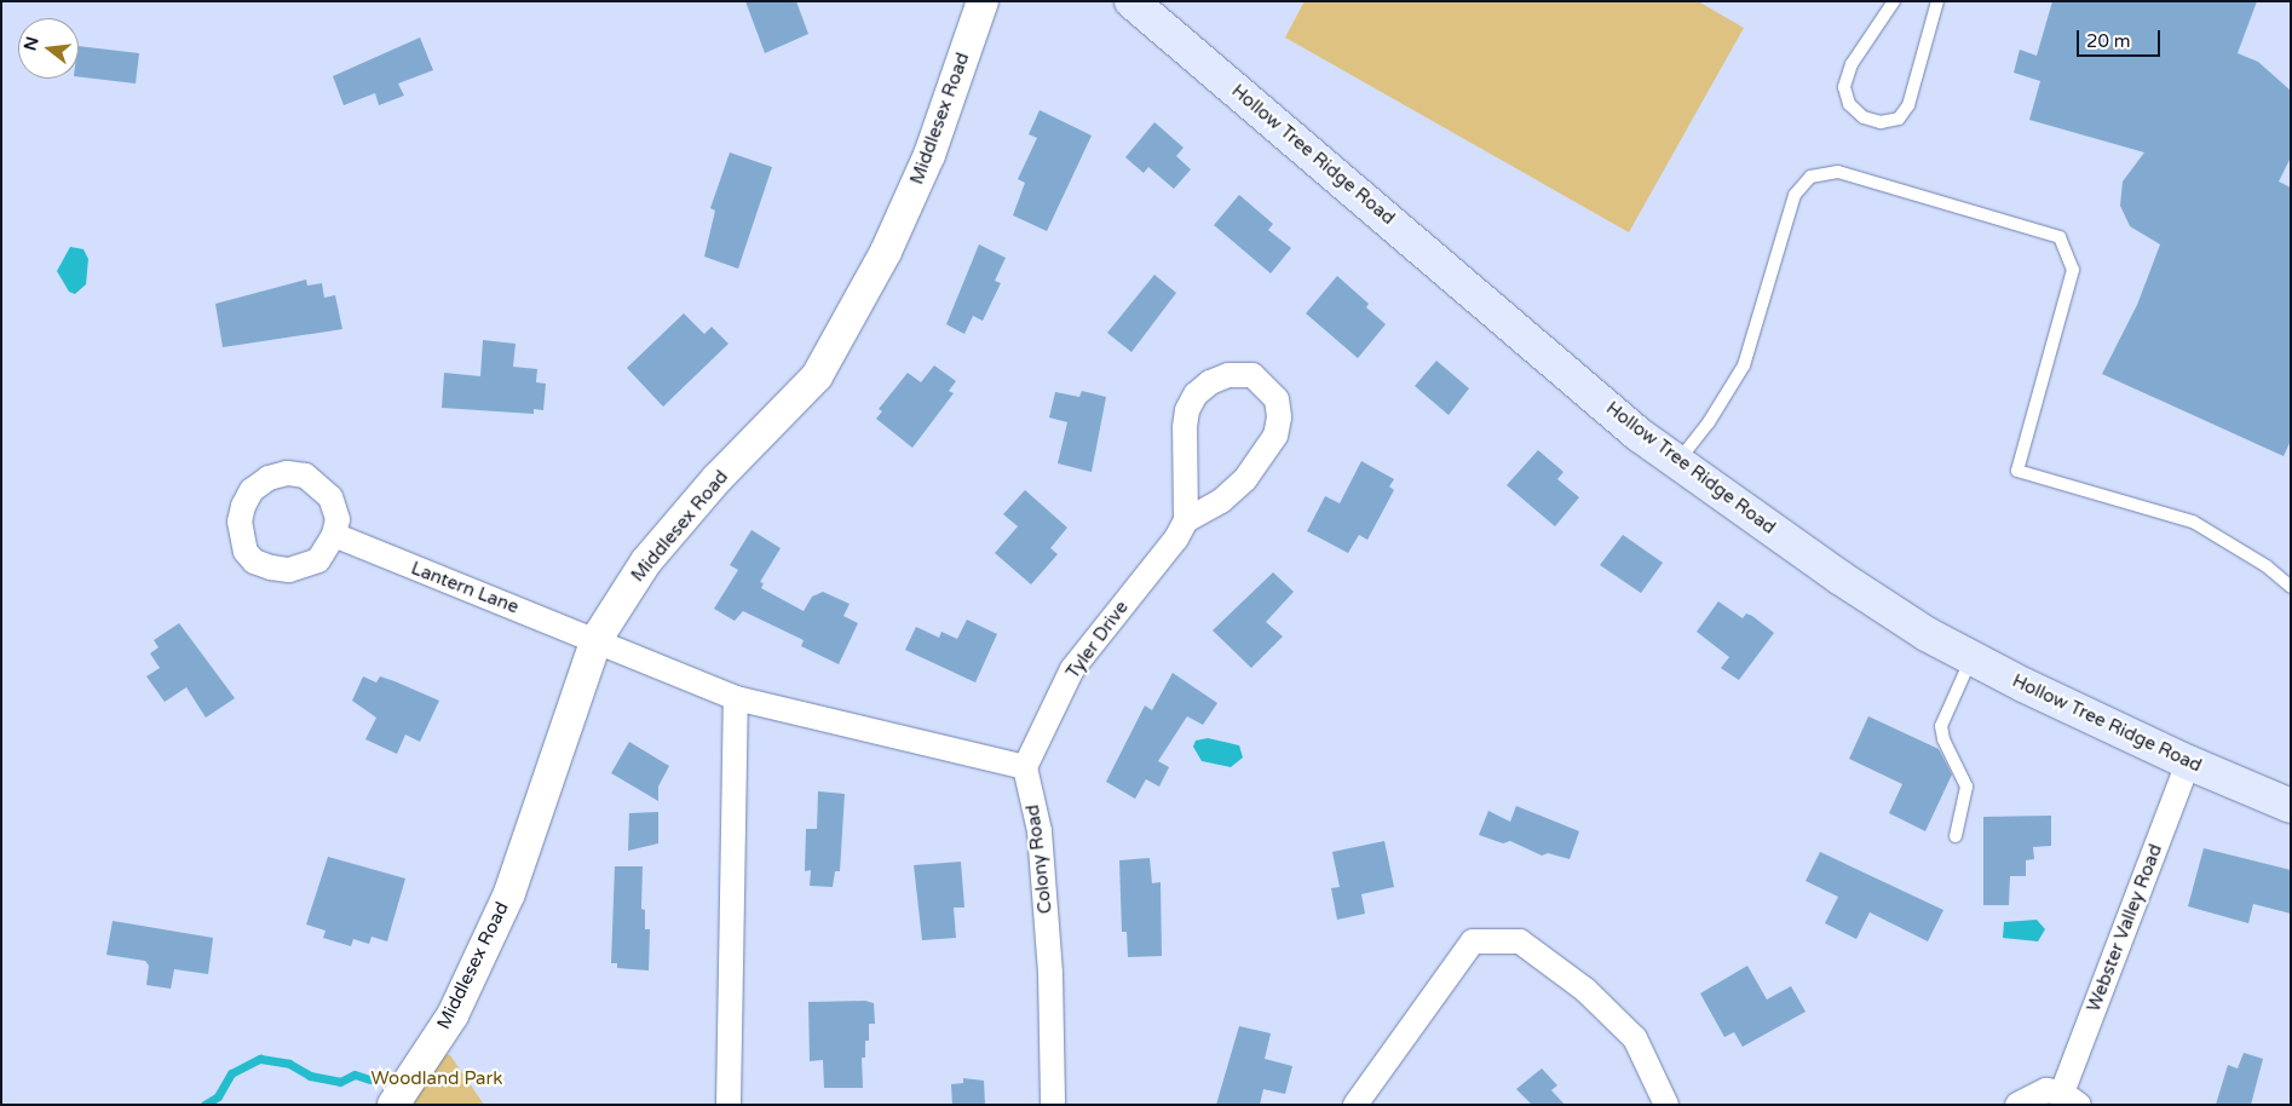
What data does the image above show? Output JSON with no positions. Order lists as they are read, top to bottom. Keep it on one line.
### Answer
{"streets":{"main road":["Hollow Tree Ridge Road"],"street":["Middlesex Road","Lantern Lane","Tyler Drive","Colony Road","Webster Valley Road"]},"crossings":[["Middlesex Road","Lantern Lane"],["Hollow Tree Ridge Road","Webster Valley Road"],["Tyler Drive","Colony Road"]],"parks":["Woodland Park"],"scale_bar":"20 m","north":"left"}
